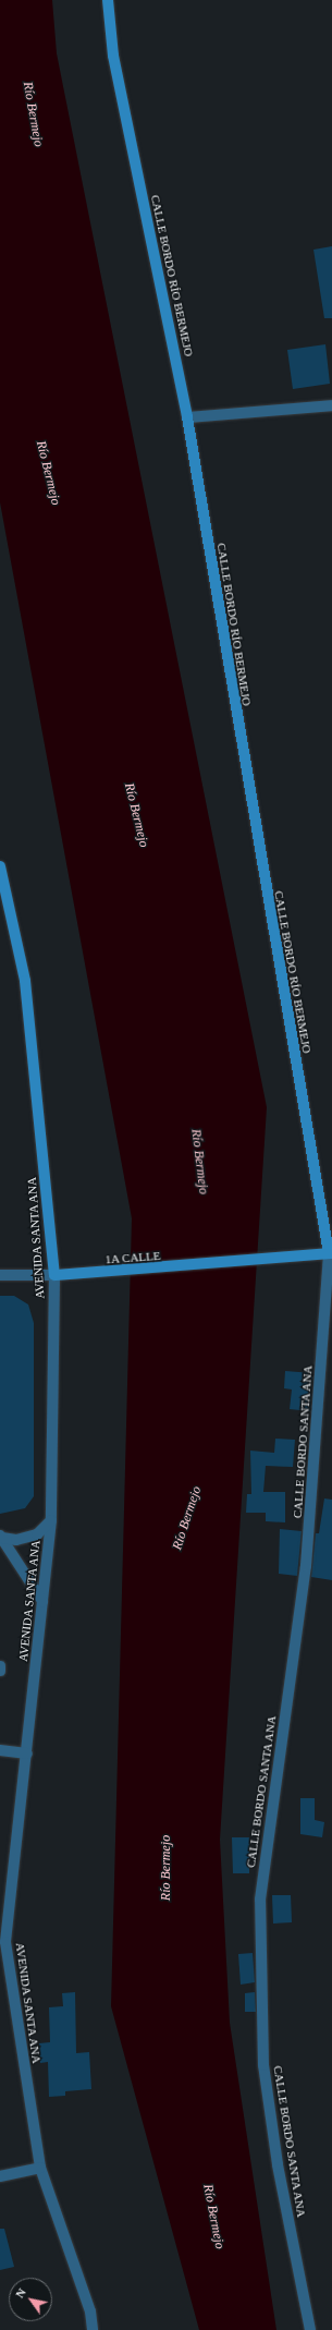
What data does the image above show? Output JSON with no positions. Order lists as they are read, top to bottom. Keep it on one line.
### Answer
{"streets":{"main road":["CALLE BORDO RÍO BERMEJO","AVENIDA SANTA ANA","1A CALLE"],"street":["CALLE BORDO SANTA ANA"]},"crossings":[["CALLE BORDO RÍO BERMEJO","1A CALLE"],["CALLE BORDO RÍO BERMEJO","CALLE BORDO SANTA ANA"],["AVENIDA SANTA ANA","1A CALLE"],["1A CALLE","CALLE BORDO SANTA ANA"]],"water":["Río Bermejo"],"north":"top left"}
